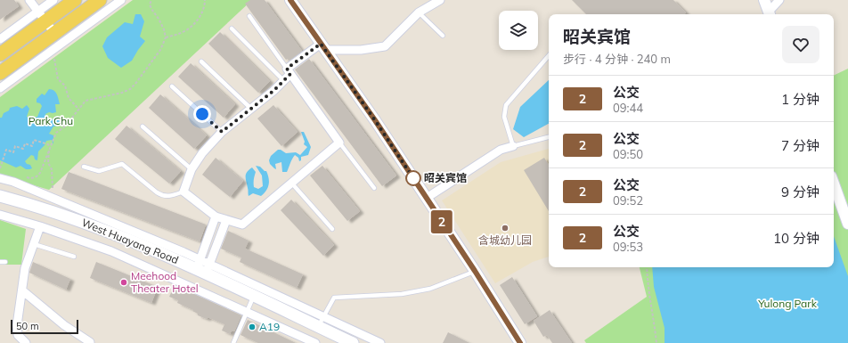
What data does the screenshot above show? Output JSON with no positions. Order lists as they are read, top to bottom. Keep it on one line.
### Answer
{"streets":{"main road":["West Huayang Road"]},"parks":["Park Chu","Yulong Park"],"places":["昭关宾馆","含城幼儿园","Meehood Theater Hotel","A19"],"lines":["bus line 2"],"scale_bar":"50 m","page":{"on_map":"2","heading":["昭关宾馆","步行 · 4 分钟 · 240 m"],"list":[{"mark":"2","name":"公交","note":"09:44","value":"1 分钟"},{"mark":"2","name":"公交","note":"09:50","value":"7 分钟"},{"mark":"2","name":"公交","note":"09:52","value":"9 分钟"},{"mark":"2","name":"公交","note":"09:53","value":"10 分钟"}],"scale":"50 m"}}
